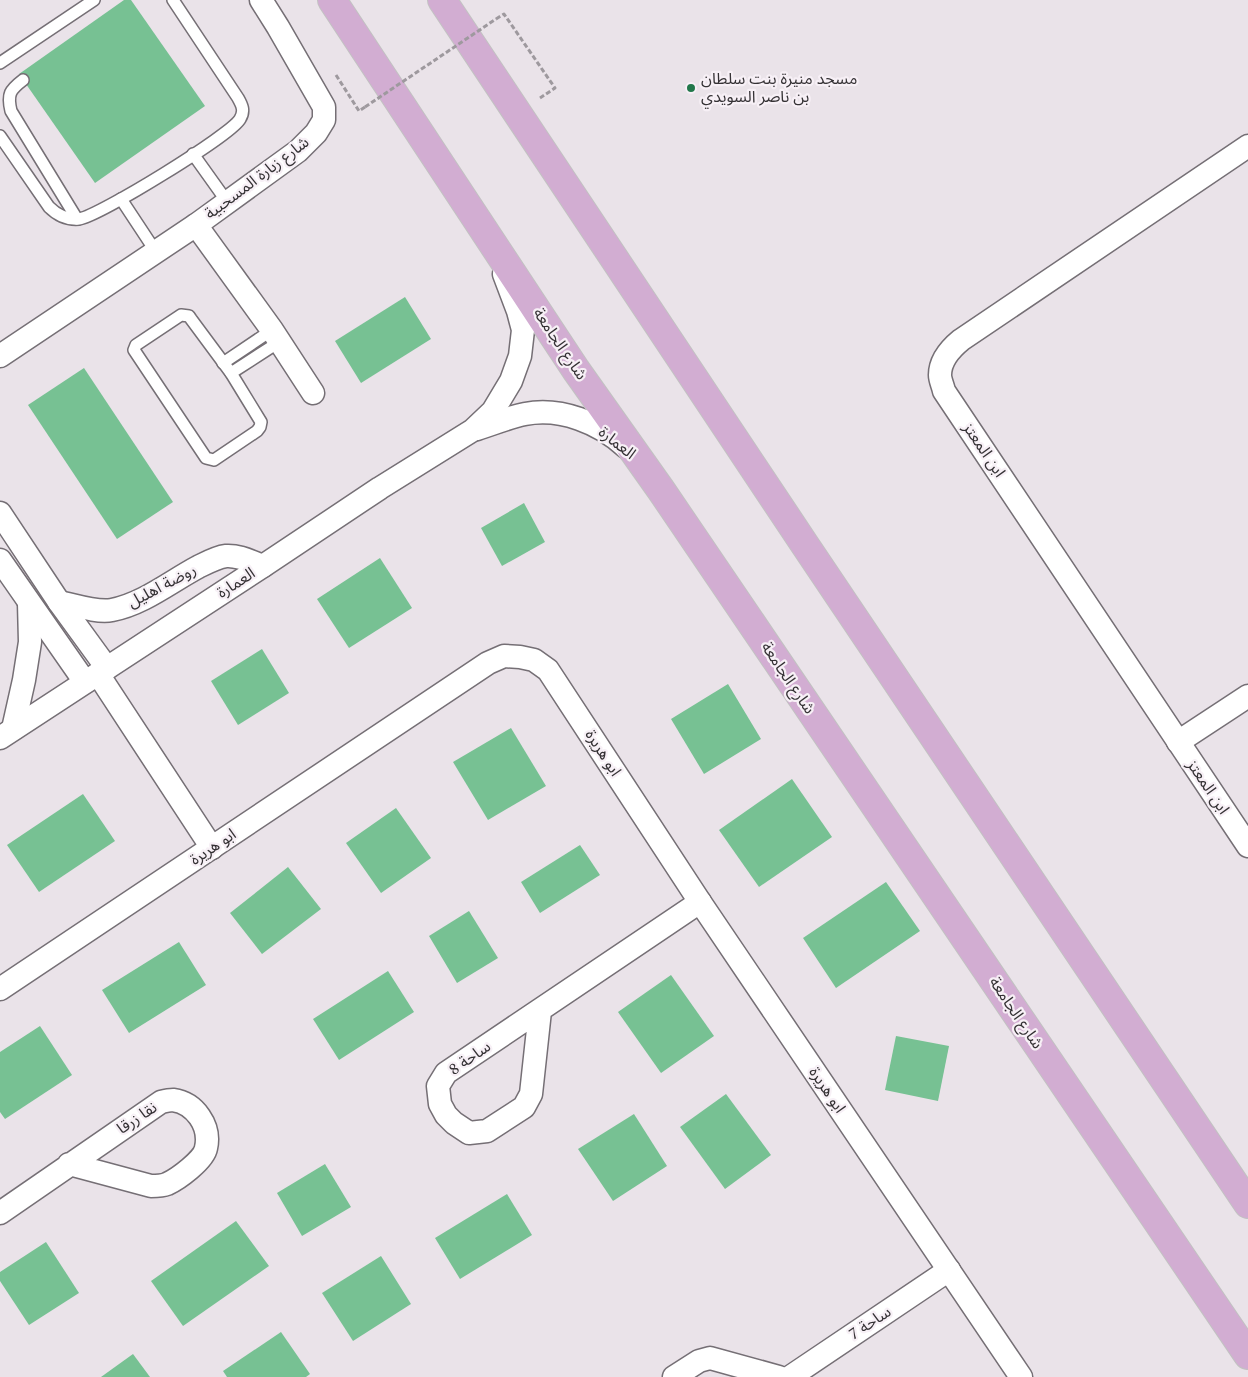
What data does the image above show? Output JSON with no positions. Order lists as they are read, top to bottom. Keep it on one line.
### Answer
{"streets":{"main road":["شارع الجامعة"],"street":["شارع زبارة المسحبية","العمارة","ابن المعتز","روضة اهليل","ابو هريرة","ساحة 8","نقا زرقا","ساحة 7"]},"crossings":[["شارع الجامعة","العمارة"],["العمارة","روضة اهليل"],["ابو هريرة","ساحة 8"],["ابو هريرة","ساحة 7"]],"places":["مسجد منيرة بنت سلطان بن ناصر السويدي"]}
